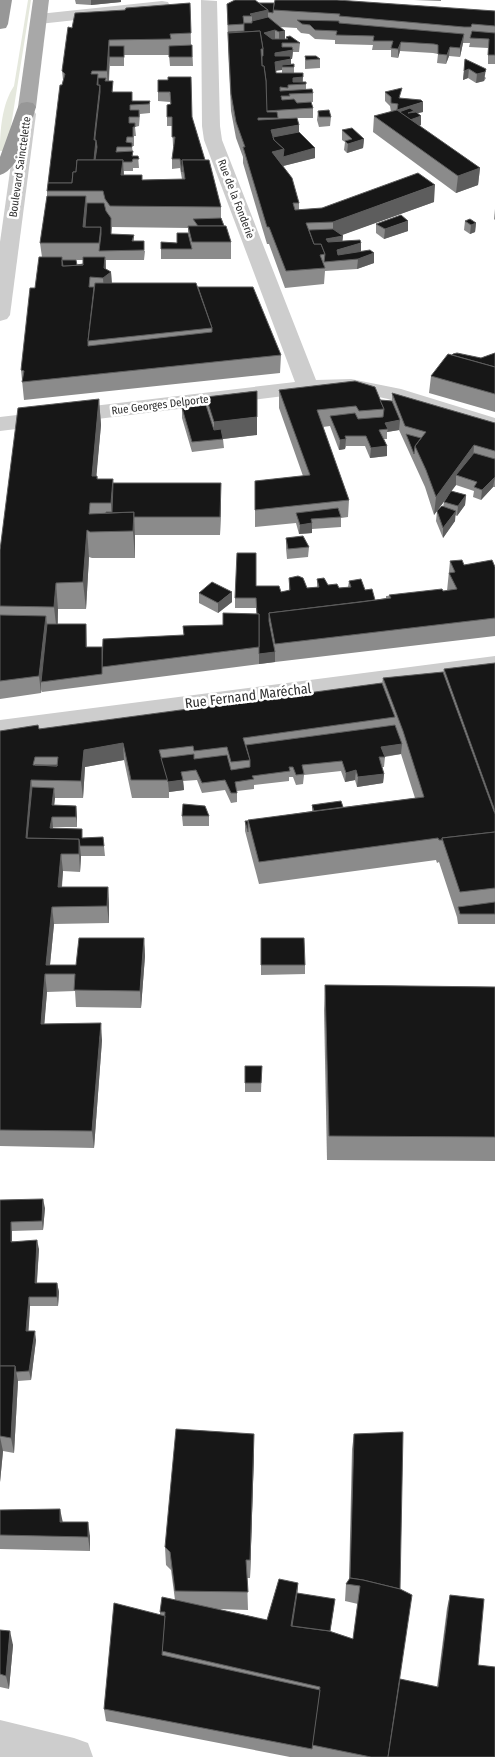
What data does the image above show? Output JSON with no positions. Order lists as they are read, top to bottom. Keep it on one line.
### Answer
{"streets":{"street":["Boulevard Sainctelette","Rue de la Fonderie","Rue Georges Delporte","Rue Fernand Maréchal"]},"crossings":[["Rue de la Fonderie","Rue Georges Delporte"]]}
